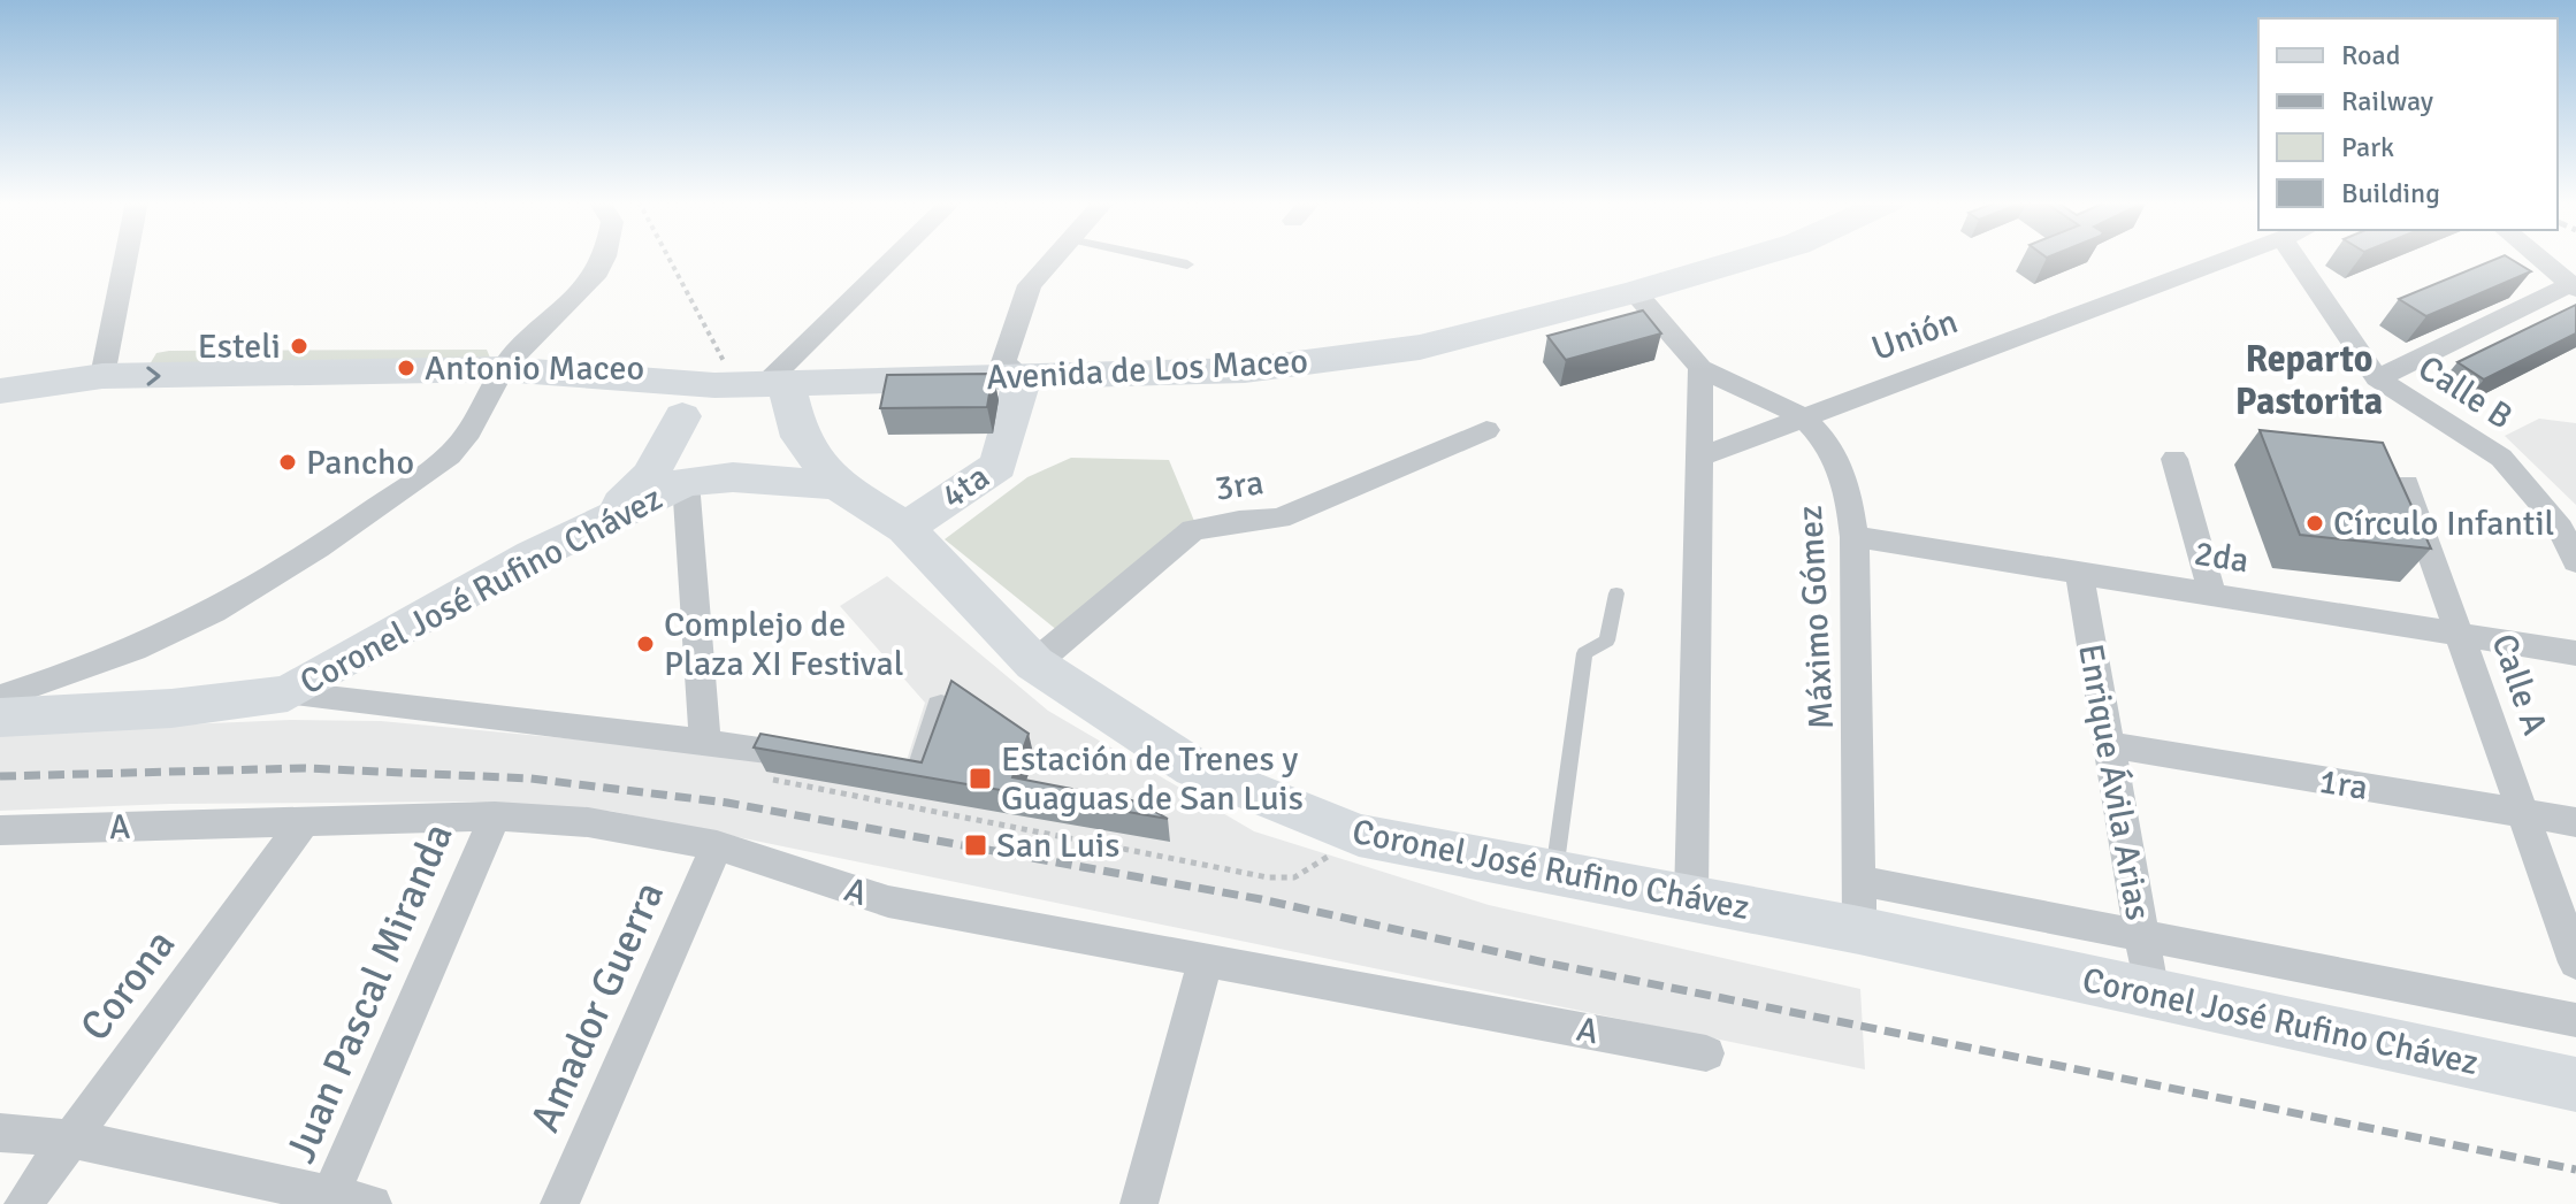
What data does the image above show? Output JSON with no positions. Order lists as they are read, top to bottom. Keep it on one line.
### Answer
{"streets":{"street":["Unión","Avenida de Los Maceo","Calle B","3ra","4ta","2da","Coronel José Rufino Chávez","Máximo Gómez","Calle A","Enrique Ávila Arias","1ra","A","Corona","Juan Pascal Miranda","Amador Guerra"]},"crossings":[["Unión","Máximo Gómez"],["Avenida de Los Maceo","4ta"],["Avenida de Los Maceo","Máximo Gómez"],["3ra","Coronel José Rufino Chávez"],["4ta","Coronel José Rufino Chávez"],["2da","Máximo Gómez"],["2da","Calle A"],["2da","Enrique Ávila Arias"],["Coronel José Rufino Chávez","Máximo Gómez"],["Coronel José Rufino Chávez","Enrique Ávila Arias"],["Calle A","1ra"],["Enrique Ávila Arias","1ra"],["A","Corona"],["A","Juan Pascal Miranda"],["A","Amador Guerra"]],"districts":["Reparto Pastorita"],"places":{"other":["Esteli","Antonio Maceo","Pancho","Círculo Infantil","Complejo de Plaza XI Festival"],"transit":["Estación de Trenes y Guaguas de San Luis","San Luis"]},"legend":["Road","Railway","Park","Building"]}
